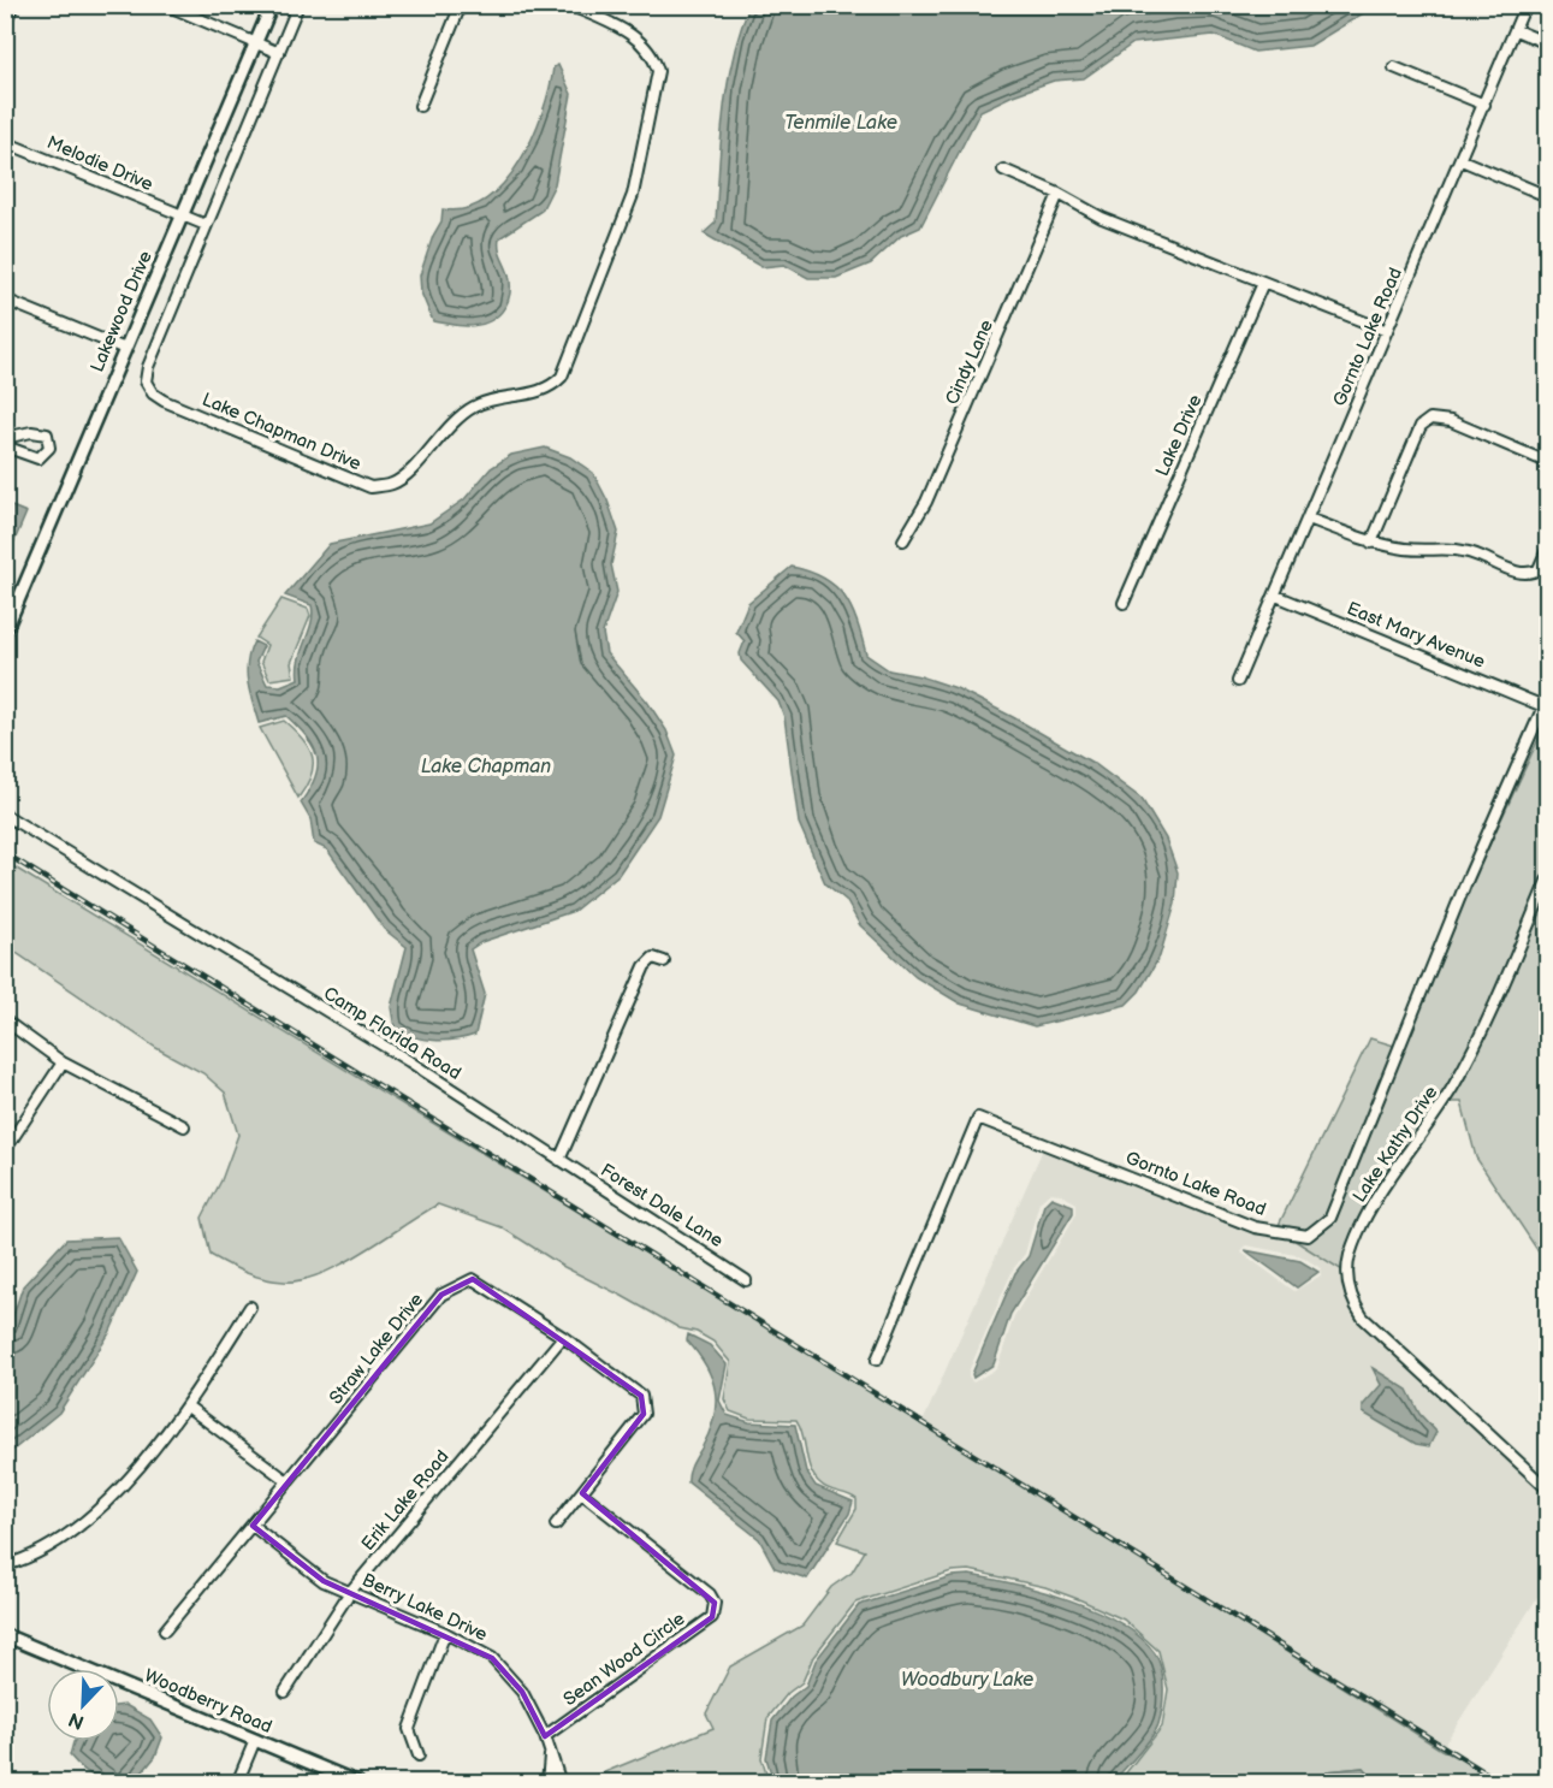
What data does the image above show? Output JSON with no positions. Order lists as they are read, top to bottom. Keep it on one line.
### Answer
{"streets":{"street":["Melodie Drive","Lakewood Drive","Gornto Lake Road","Cindy Lane","Lake Chapman Drive","Lake Drive","East Mary Avenue","Camp Florida Road","Lake Kathy Drive","Forest Dale Lane","Straw Lake Drive","Erik Lake Road","Berry Lake Drive","Sean Wood Circle","Woodberry Road"]},"crossings":[["Melodie Drive","Lakewood Drive"],["Melodie Drive","Lake Chapman Drive"],["Gornto Lake Road","East Mary Avenue"],["Camp Florida Road","Forest Dale Lane"],["Straw Lake Drive","Erik Lake Road"],["Straw Lake Drive","Berry Lake Drive"],["Straw Lake Drive","Sean Wood Circle"],["Erik Lake Road","Berry Lake Drive"],["Berry Lake Drive","Sean Wood Circle"]],"water":["Tenmile Lake","Lake Chapman","Woodbury Lake"],"north":"bottom left"}
